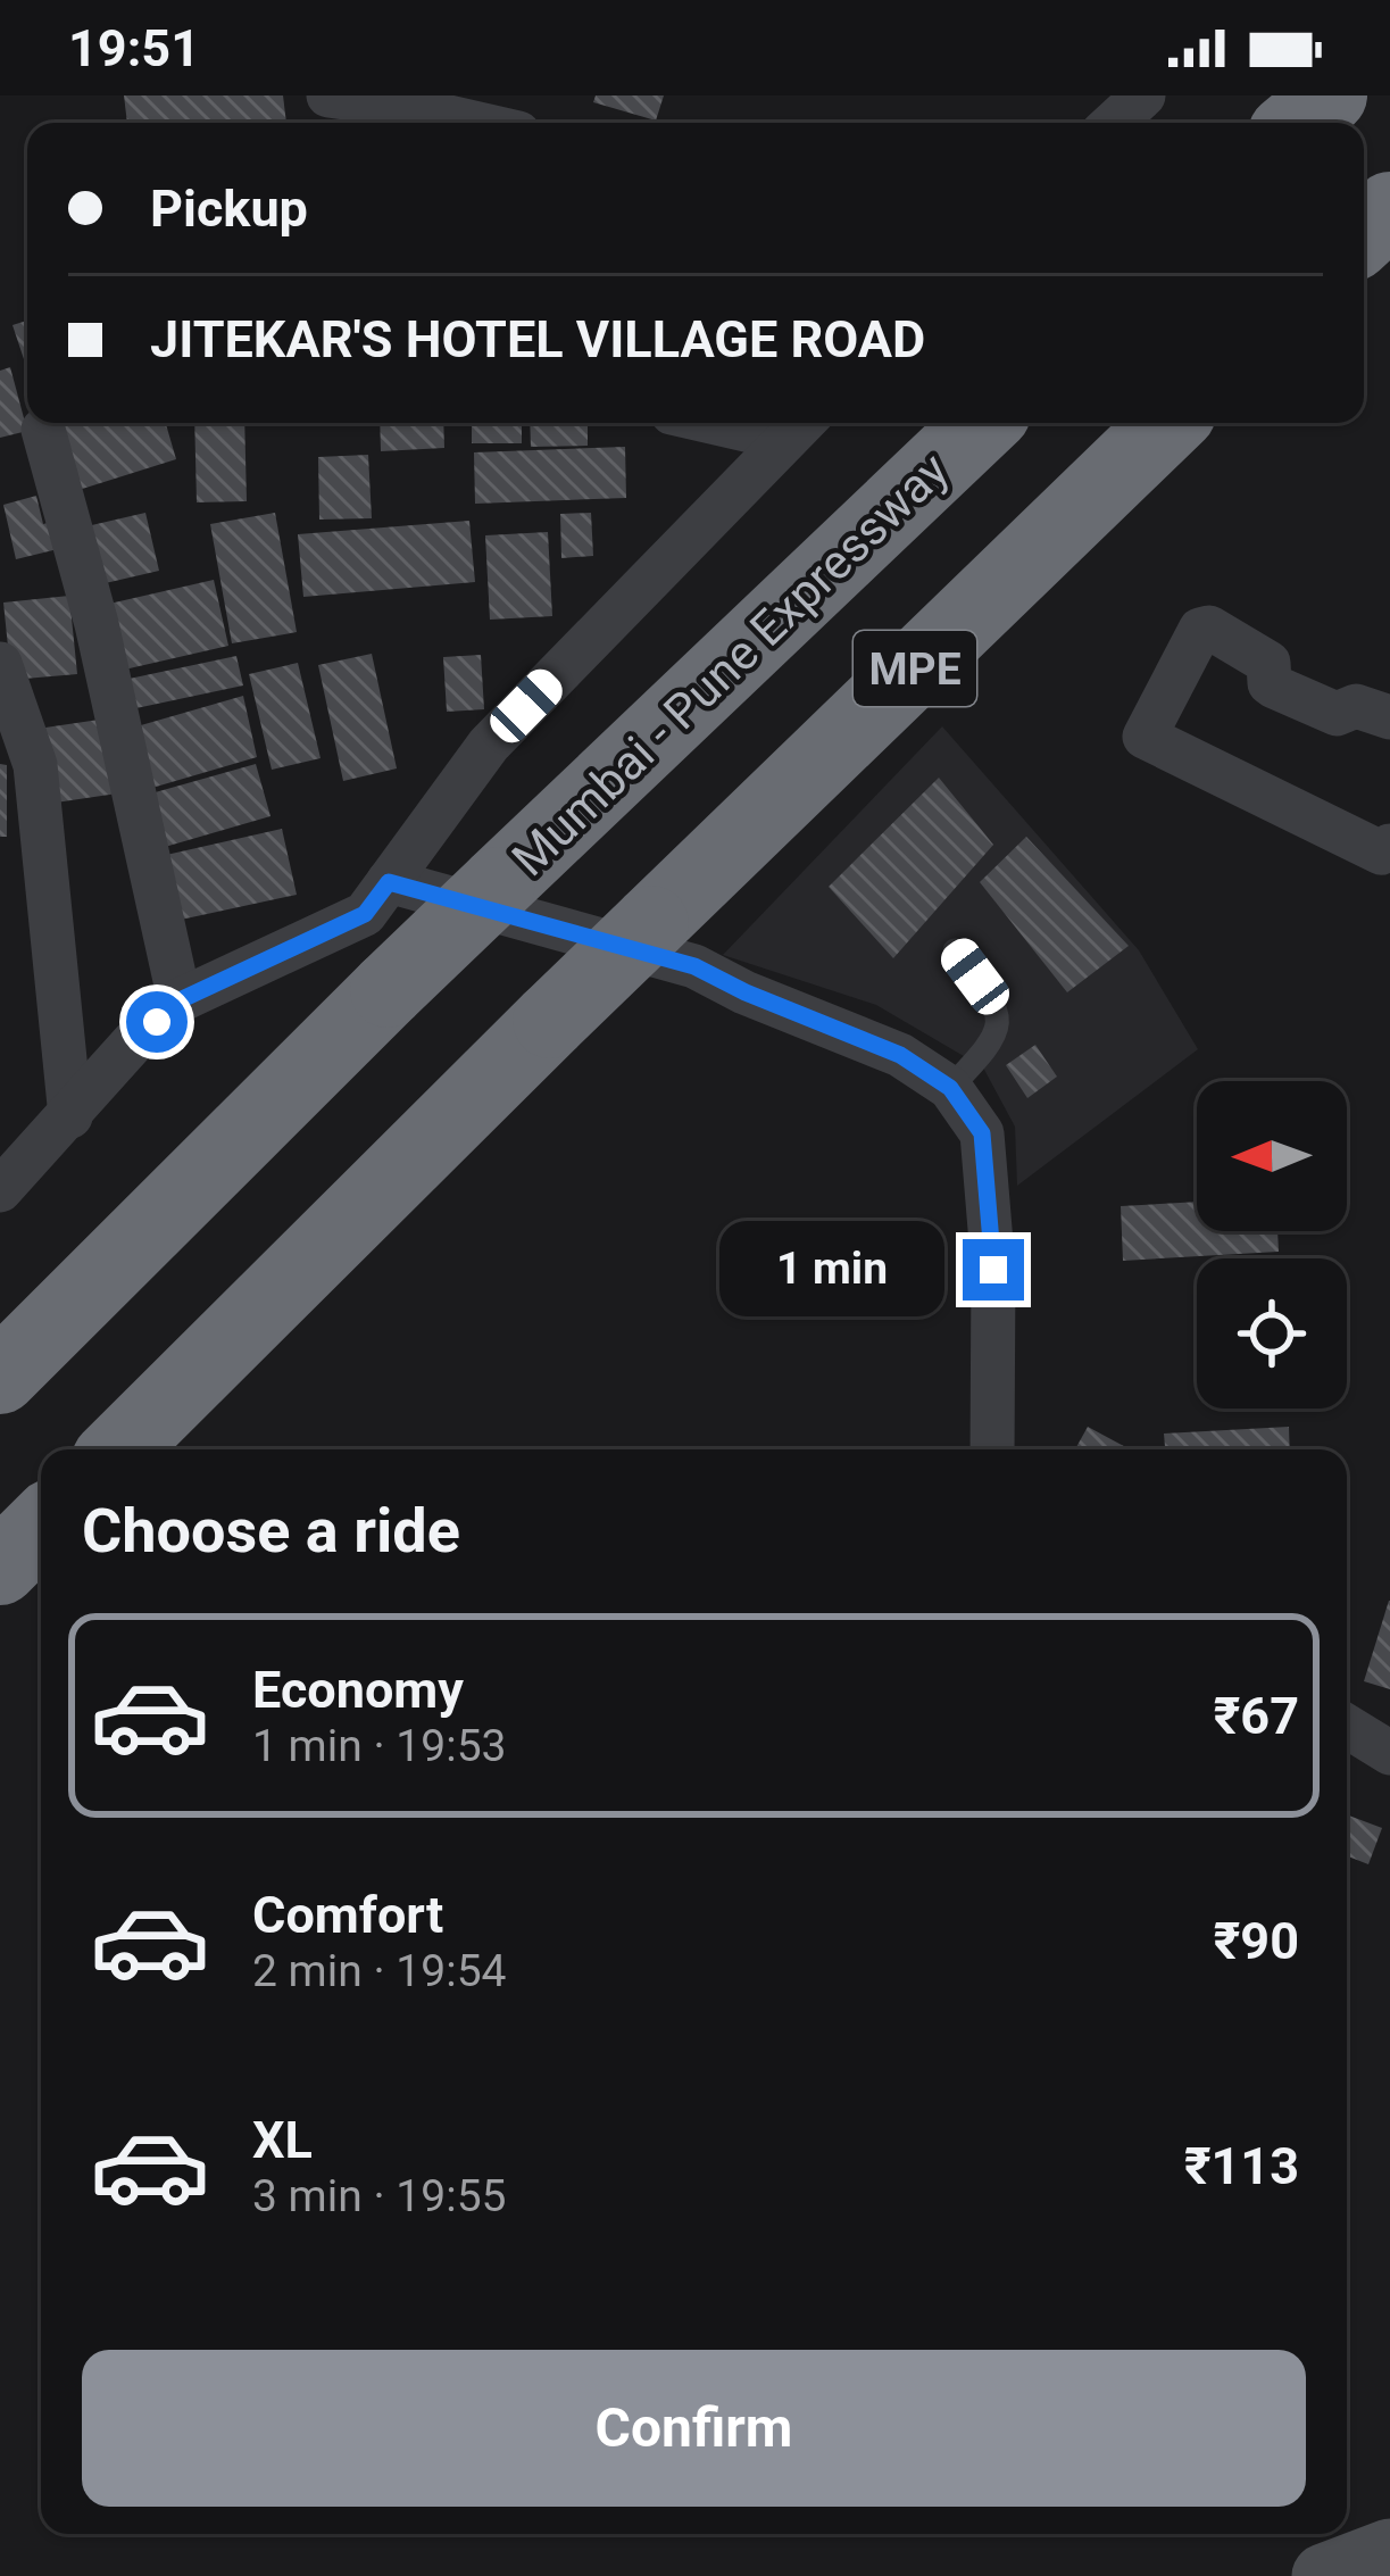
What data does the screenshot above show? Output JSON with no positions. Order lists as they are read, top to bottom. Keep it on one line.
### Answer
{"streets":{"highway":["Mumbai - Pune Expressway","MPE"]},"north":"left","page":{"status":"19:51","banner":["Pickup","JITEKAR'S HOTEL VILLAGE ROAD"],"bubble":"1 min","heading":"Choose a ride","list":[{"name":"Economy","note":"1 min · 19:53","value":"₹67"},{"name":"Comfort","note":"2 min · 19:54","value":"₹90"},{"name":"XL","note":"3 min · 19:55","value":"₹113"}],"buttons":"Confirm"}}
